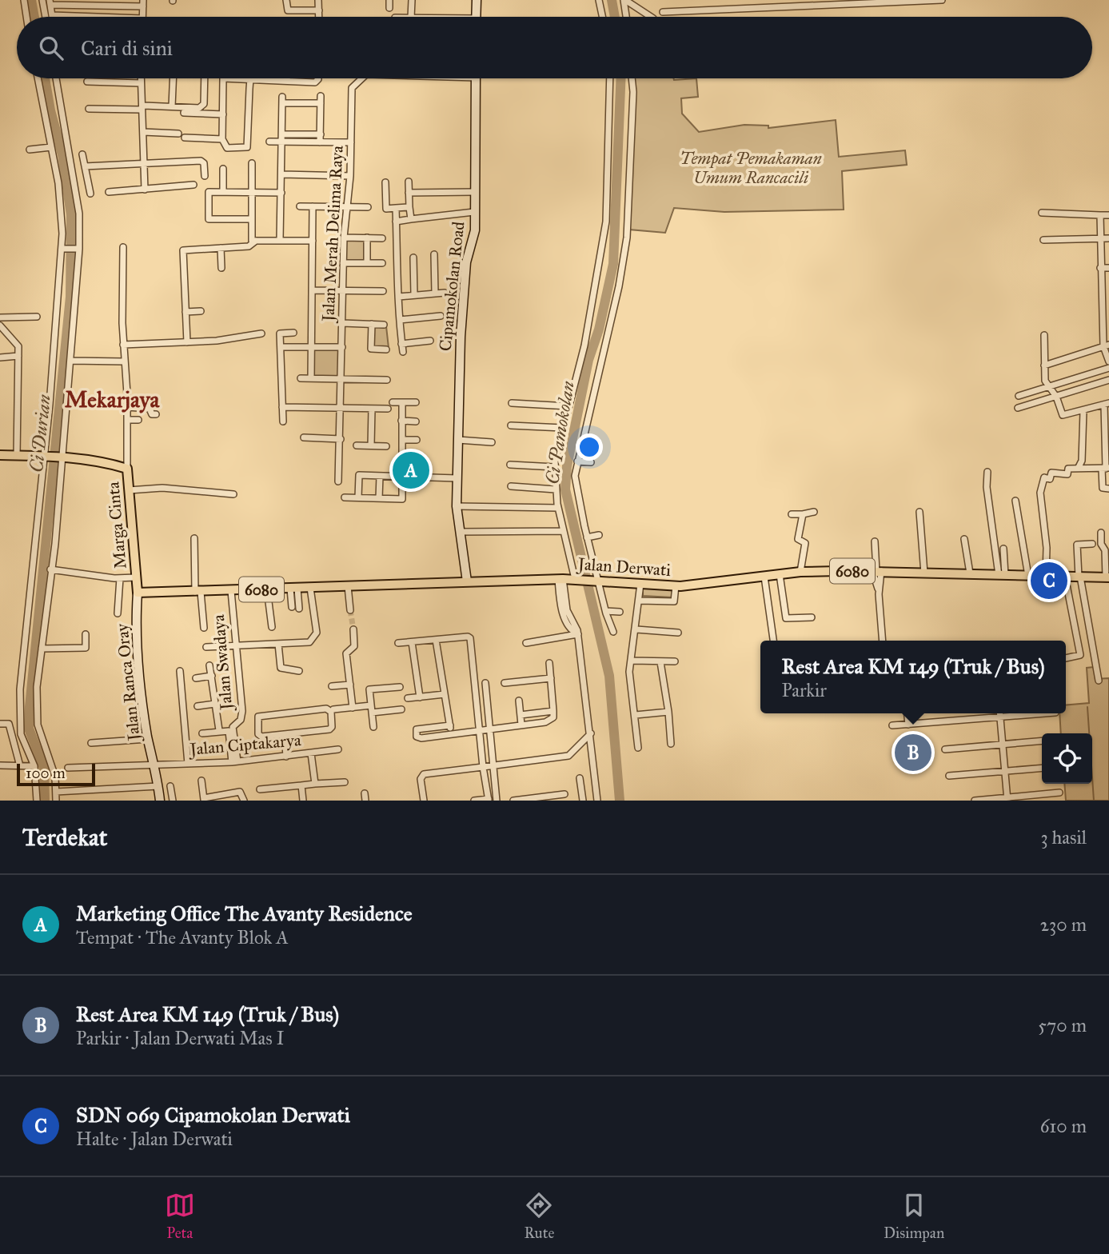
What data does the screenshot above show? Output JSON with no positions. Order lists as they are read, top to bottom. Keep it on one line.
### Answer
{"streets":{"main road":["Marga Cinta","Jalan Derwati","6080"],"street":["Jalan Merah Delima Raya","Cipamokolan Road","Jalan Swadaya","Jalan Ranca Oray","Jalan Ciptakarya"]},"crossings":[["Cipamokolan Road","Jalan Derwati"],["Marga Cinta","Jalan Derwati"],["Marga Cinta","Jalan Ranca Oray"],["Jalan Derwati","Jalan Swadaya"],["Jalan Derwati","Jalan Ranca Oray"],["Jalan Swadaya","Jalan Ciptakarya"],["Jalan Ranca Oray","Jalan Ciptakarya"]],"districts":["Mekarjaya"],"water":["Ci Pamokolan","Ci Durian"],"parks":["Tempat Pemakaman Umum Rancacili"],"scale_bar":"100 m","page":{"search":"Cari di sini","pins":["A","C","B"],"popup":["Rest Area KM 149 (Truk / Bus)","Parkir"],"scale":"100 m","heading":["Terdekat","3 hasil"],"list":[{"mark":"A","name":"Marketing Office The Avanty Residence","note":"Tempat · The Avanty Blok A","value":"230 m"},{"mark":"B","name":"Rest Area KM 149 (Truk / Bus)","note":"Parkir · Jalan Derwati Mas I","value":"570 m"},{"mark":"C","name":"SDN 069 Cipamokolan Derwati","note":"Halte · Jalan Derwati","value":"610 m"}],"nav":["Peta","Rute","Disimpan"]}}
